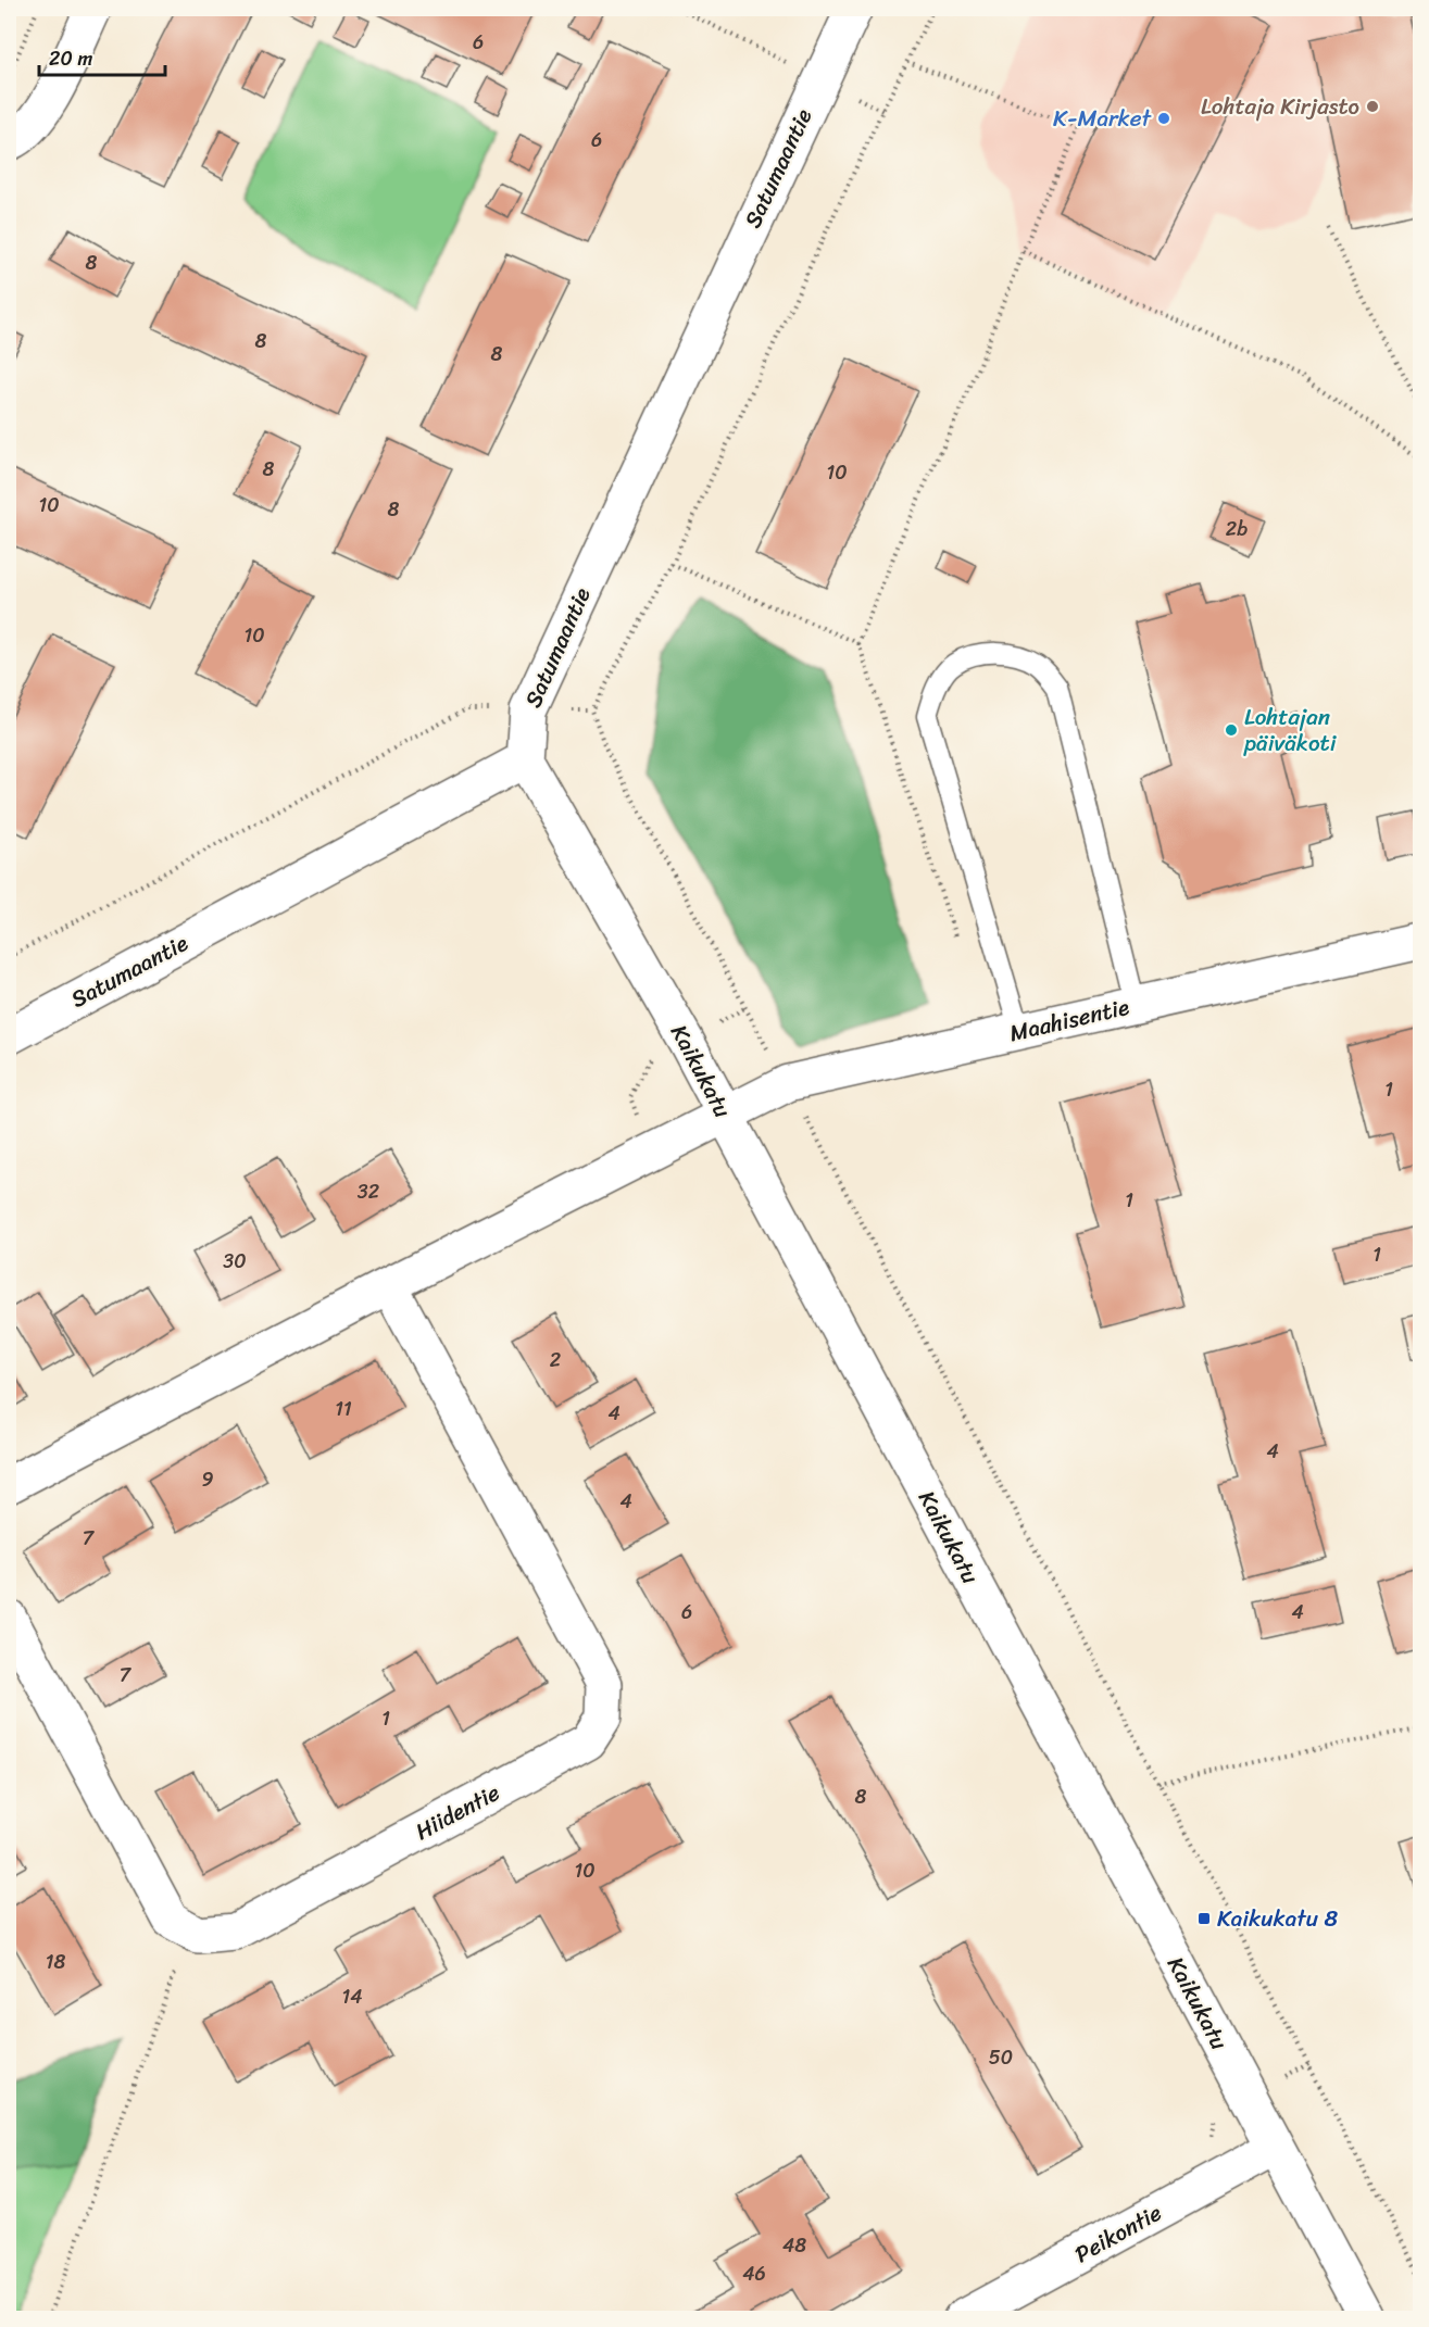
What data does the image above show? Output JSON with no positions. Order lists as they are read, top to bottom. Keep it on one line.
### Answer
{"streets":{"street":["Satumaantie","Maahisentie","Kaikukatu","Hiidentie","Peikontie"]},"crossings":[["Satumaantie","Kaikukatu"],["Maahisentie","Kaikukatu"],["Maahisentie","Hiidentie"],["Kaikukatu","Peikontie"]],"places":{"other":["Lohtaja Kirjasto","K-Market","Lohtajan päiväkoti"],"transit":["Kaikukatu 8"]},"house_numbers":["6","6","8","8","8","8","10","10","8","2b","10","1","32","1","1","30","2","11","4","4","9","4","7","6","4","7","1","8","10","18","14","50","48","46"],"scale_bar":"20 m"}
